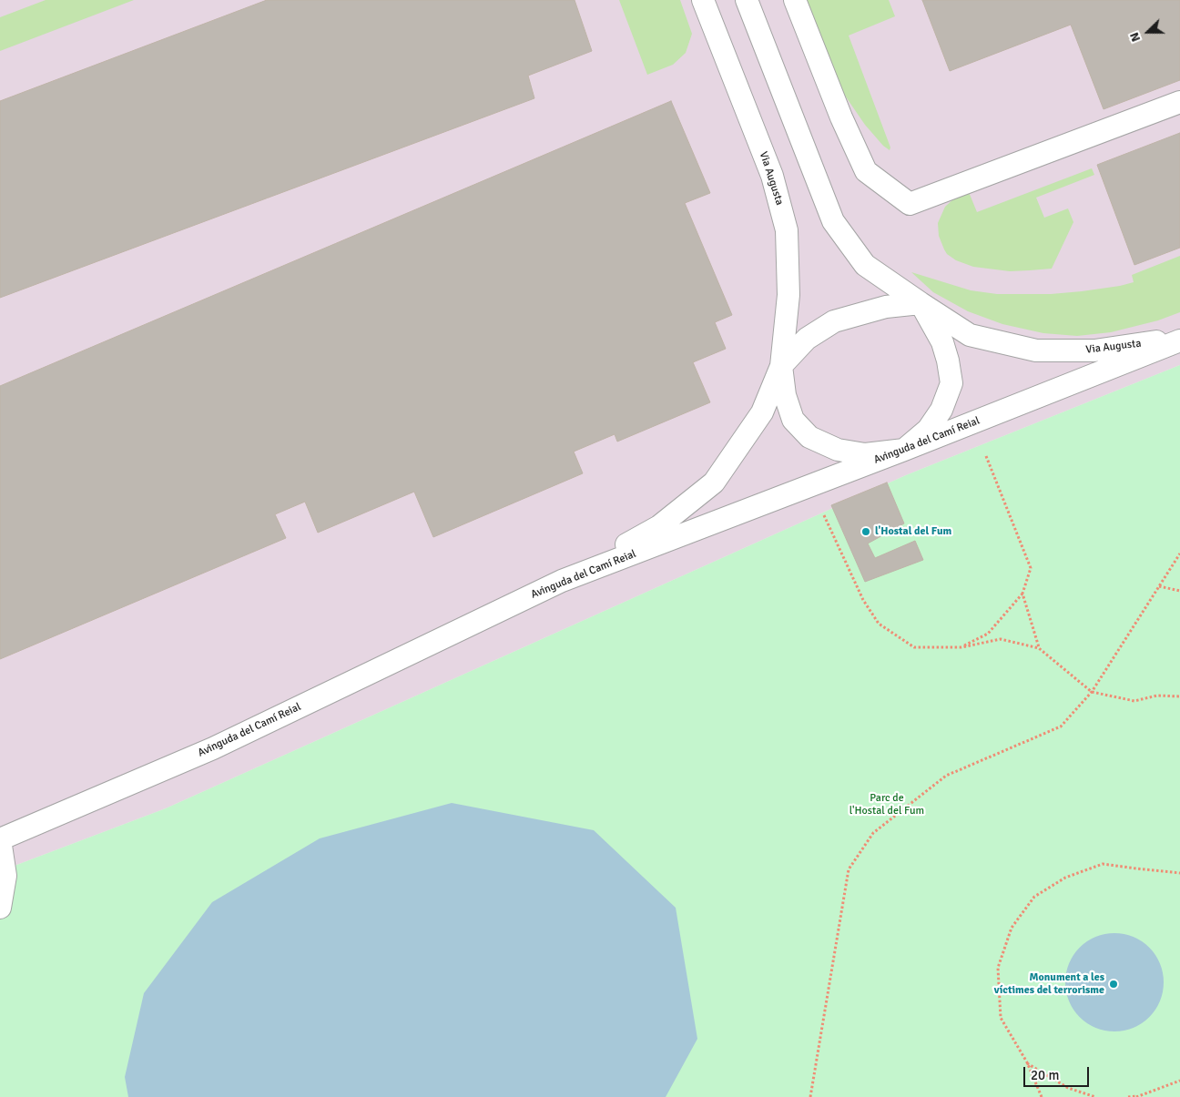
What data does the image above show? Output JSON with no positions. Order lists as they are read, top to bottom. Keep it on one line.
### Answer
{"streets":{"street":["Via Augusta","Avinguda del Camí Reial"]},"crossings":[["Via Augusta","Avinguda del Camí Reial"]],"parks":["Parc de l'Hostal del Fum"],"places":["l'Hostal del Fum","Monument a les víctimes del terrorisme"],"scale_bar":"20 m","north":"left"}
